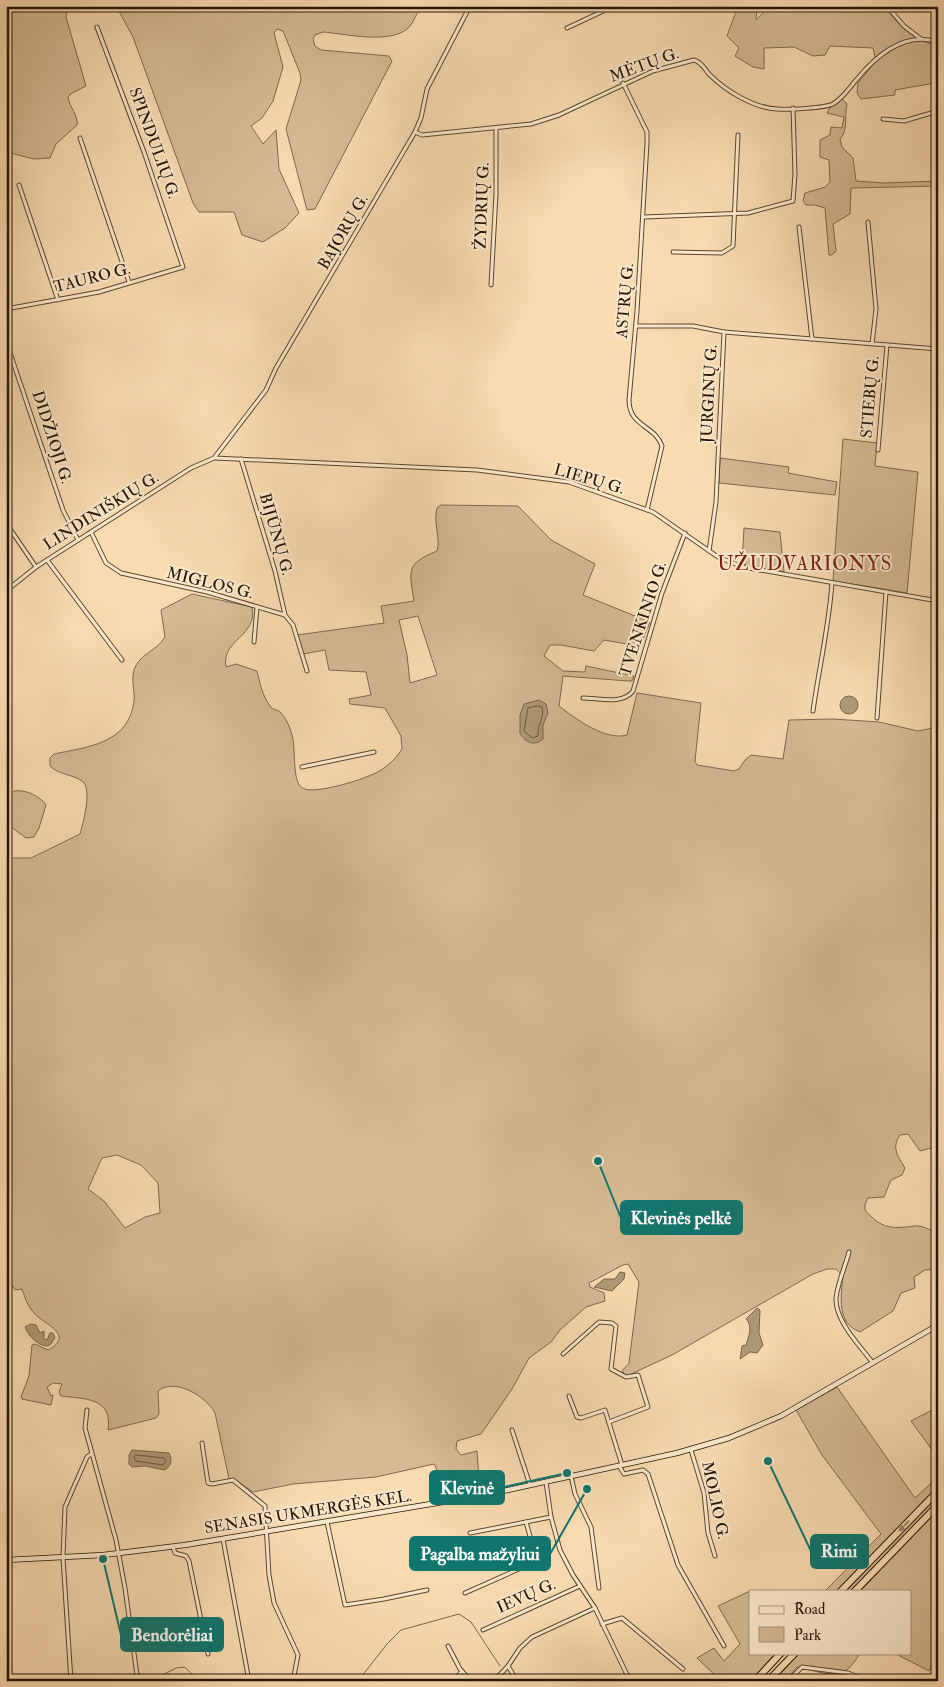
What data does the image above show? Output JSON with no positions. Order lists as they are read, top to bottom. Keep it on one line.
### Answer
{"streets":{"main road":["SENASIS UKMERGĖS KEL."],"street":["MĖTŲ G.","SPINDULIŲ G.","ŽYDRIŲ G.","BAJORŲ G.","TAURO G.","ASTRŲ G.","JURGINŲ G.","STIEBŲ G.","DIDŽIOJI G.","LIEPŲ G.","LINDINIŠKIŲ G.","BIJŪNŲ G.","MIGLOS G.","TVENKINIO G.","MOLIO G.","IEVŲ G."]},"crossings":[["MĖTŲ G.","ŽYDRIŲ G."],["MĖTŲ G.","BAJORŲ G."],["MĖTŲ G.","ASTRŲ G."],["SPINDULIŲ G.","TAURO G."],["BAJORŲ G.","LIEPŲ G."],["BAJORŲ G.","LINDINIŠKIŲ G."],["ASTRŲ G.","LIEPŲ G."],["JURGINŲ G.","STIEBŲ G."],["JURGINŲ G.","LIEPŲ G."],["DIDŽIOJI G.","LINDINIŠKIŲ G."],["LIEPŲ G.","LINDINIŠKIŲ G."],["LIEPŲ G.","BIJŪNŲ G."],["LIEPŲ G.","TVENKINIO G."],["LINDINIŠKIŲ G.","MIGLOS G."],["BIJŪNŲ G.","MIGLOS G."],["MOLIO G.","SENASIS UKMERGĖS KEL."]],"districts":["UŽUDVARIONYS"],"places":["Klevinės pelkė","Rimi","Klevinė","Pagalba mažyliui","Bendorėliai"],"legend":["Road","Park"]}
